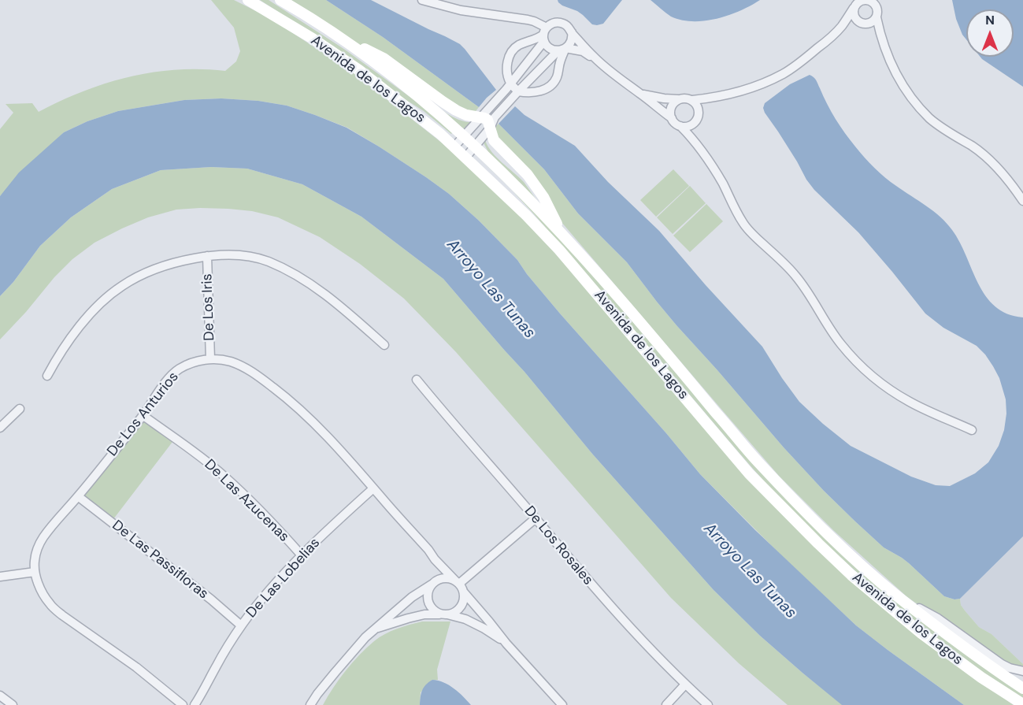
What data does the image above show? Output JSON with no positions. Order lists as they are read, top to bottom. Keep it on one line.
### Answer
{"streets":{"street":["Avenida de los Lagos","De Los Iris","De Los Anturios","De Las Azucenas","De Los Rosales","De Las Passifloras","De Las Lobelias"]},"crossings":[["De Los Iris","De Los Anturios"],["De Los Anturios","De Las Azucenas"],["De Los Anturios","De Las Passifloras"],["De Los Anturios","De Las Lobelias"],["De Las Azucenas","De Las Lobelias"],["De Las Passifloras","De Las Lobelias"]],"water":["Arroyo Las Tunas"],"north":"top"}
